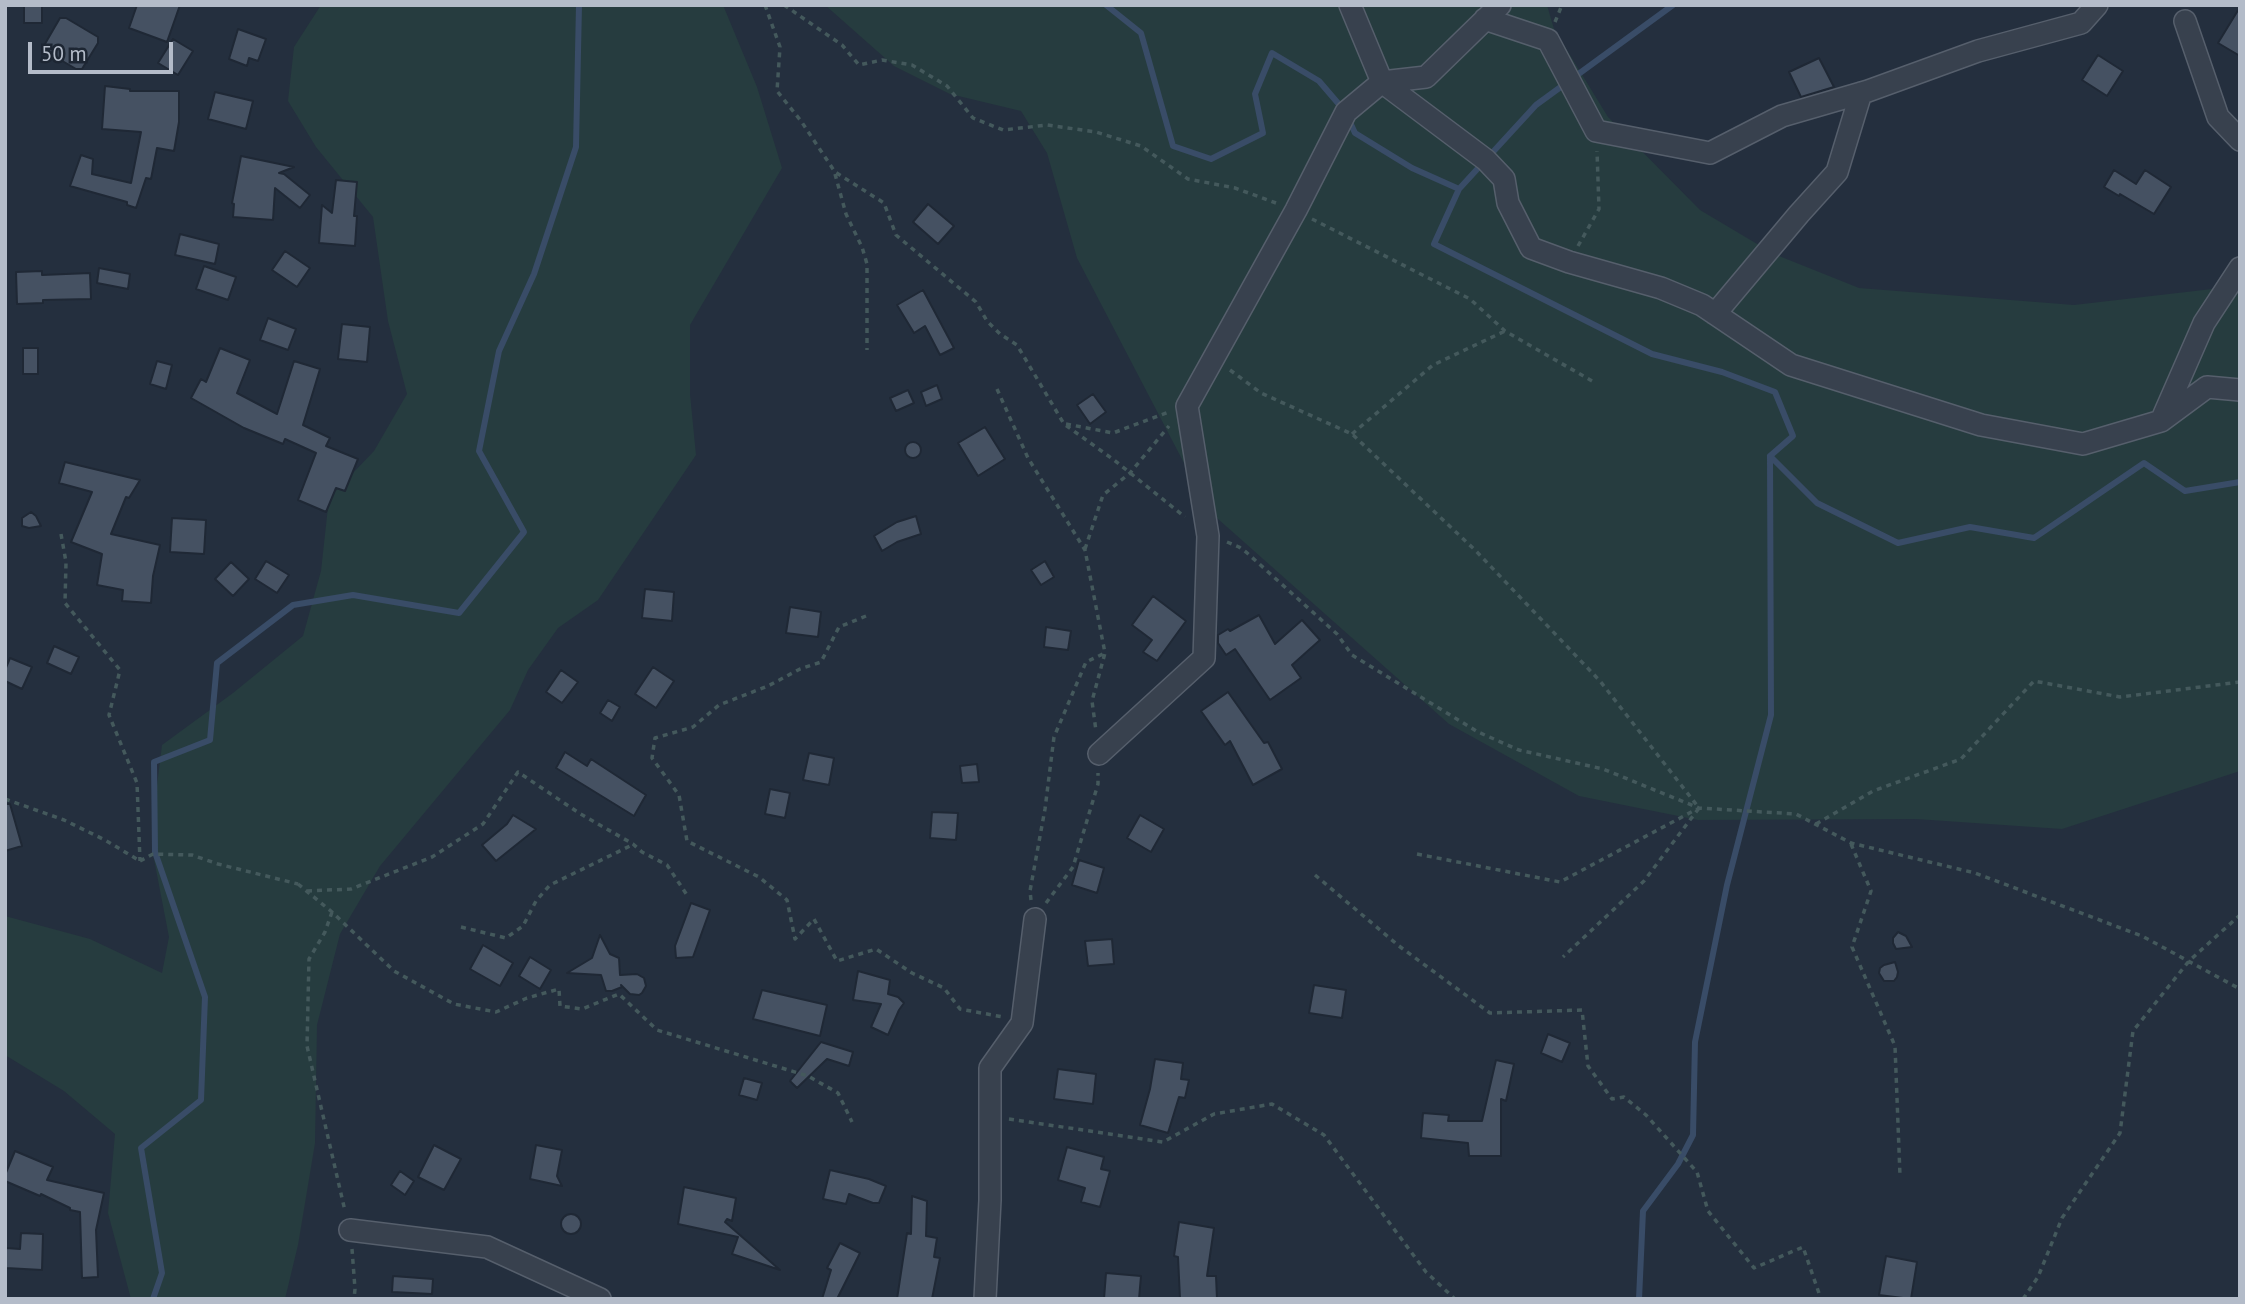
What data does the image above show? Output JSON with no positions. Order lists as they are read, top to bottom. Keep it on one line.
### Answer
{"scale_bar":"50 m"}
